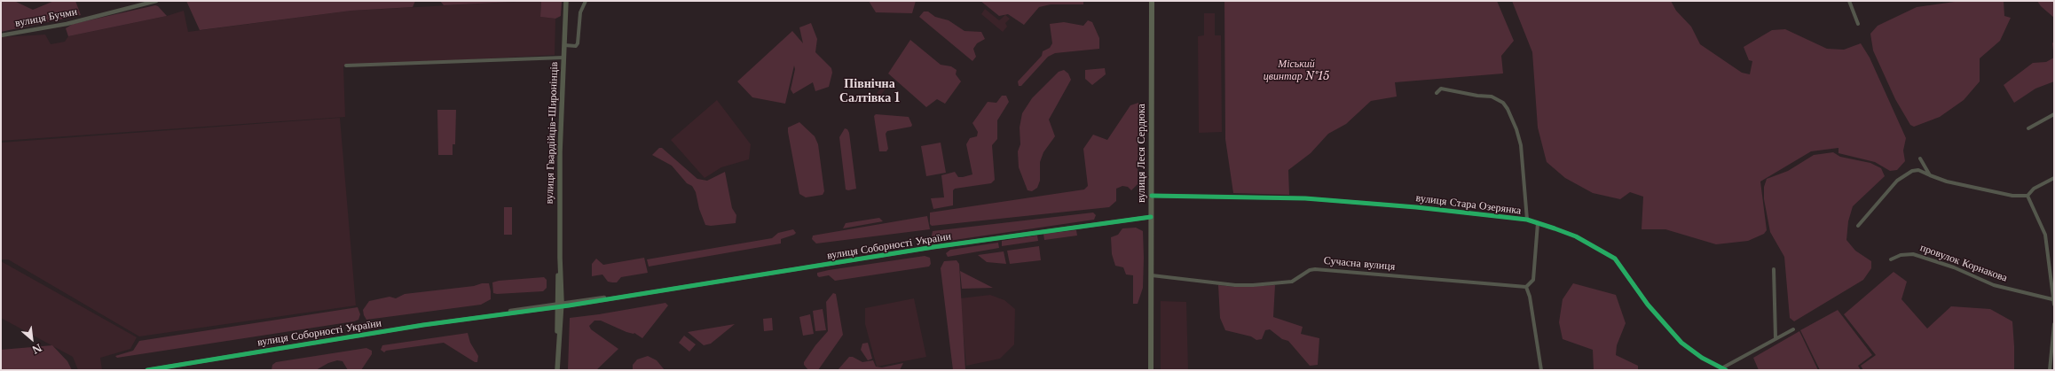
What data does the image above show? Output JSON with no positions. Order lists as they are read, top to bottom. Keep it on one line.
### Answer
{"streets":{"main road":["вулиця Гвардійців-Широнінців","вулиця Леся Сердюка"],"street":["вулиця Бучми","вулиця Стара Озерянка","вулиця Соборності України","провулок Корнакова","Сучасна вулиця"]},"crossings":[["вулиця Гвардійців-Широнінців","вулиця Соборності України"],["вулиця Леся Сердюка","вулиця Стара Озерянка"],["вулиця Леся Сердюка","вулиця Соборності України"],["вулиця Леся Сердюка","Сучасна вулиця"]],"districts":["Північна Салтівка 1"],"parks":["Міський цвинтар №15"],"north":"bottom right"}
